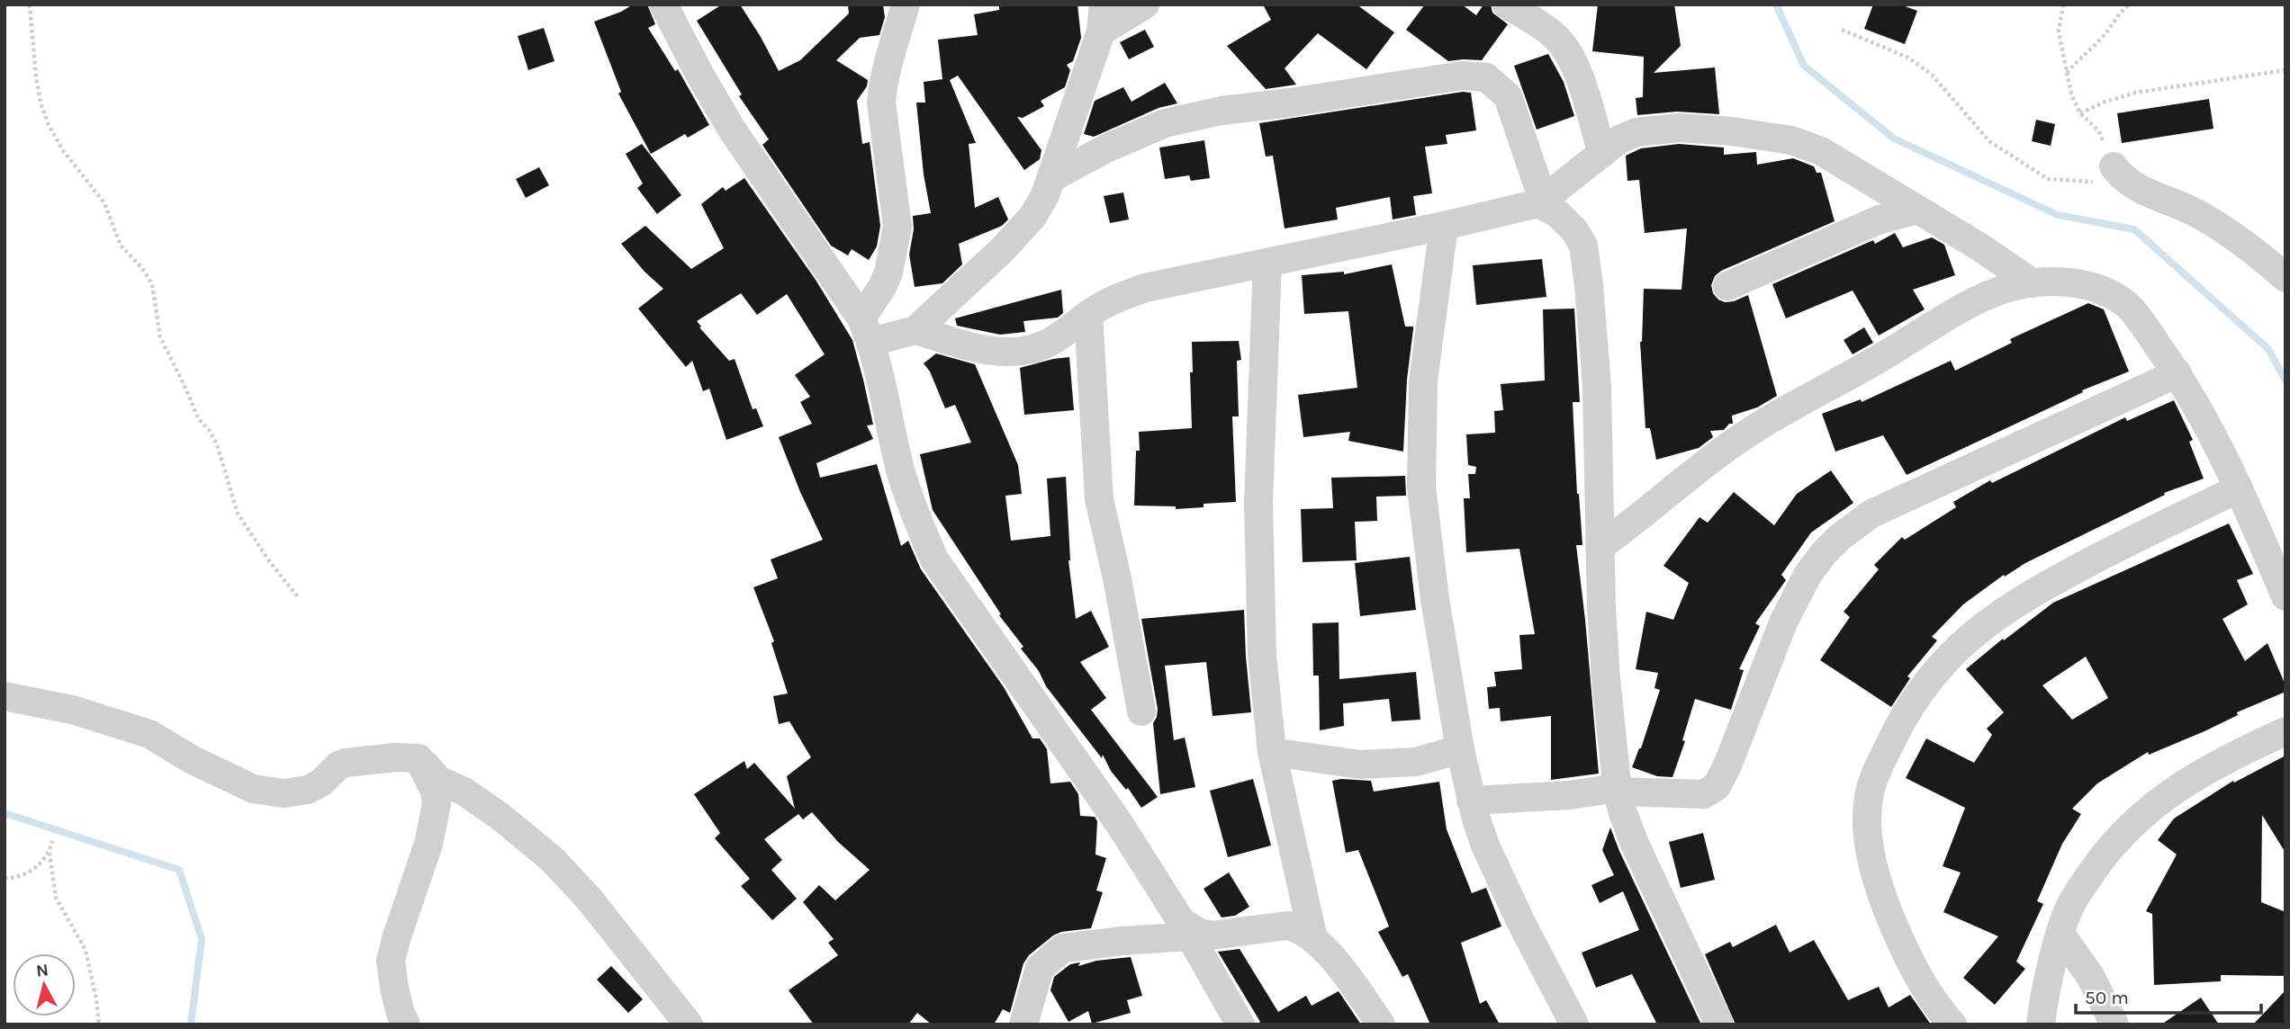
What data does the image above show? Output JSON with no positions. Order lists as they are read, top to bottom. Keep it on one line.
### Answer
{"scale_bar":"50 m","north":"top"}
